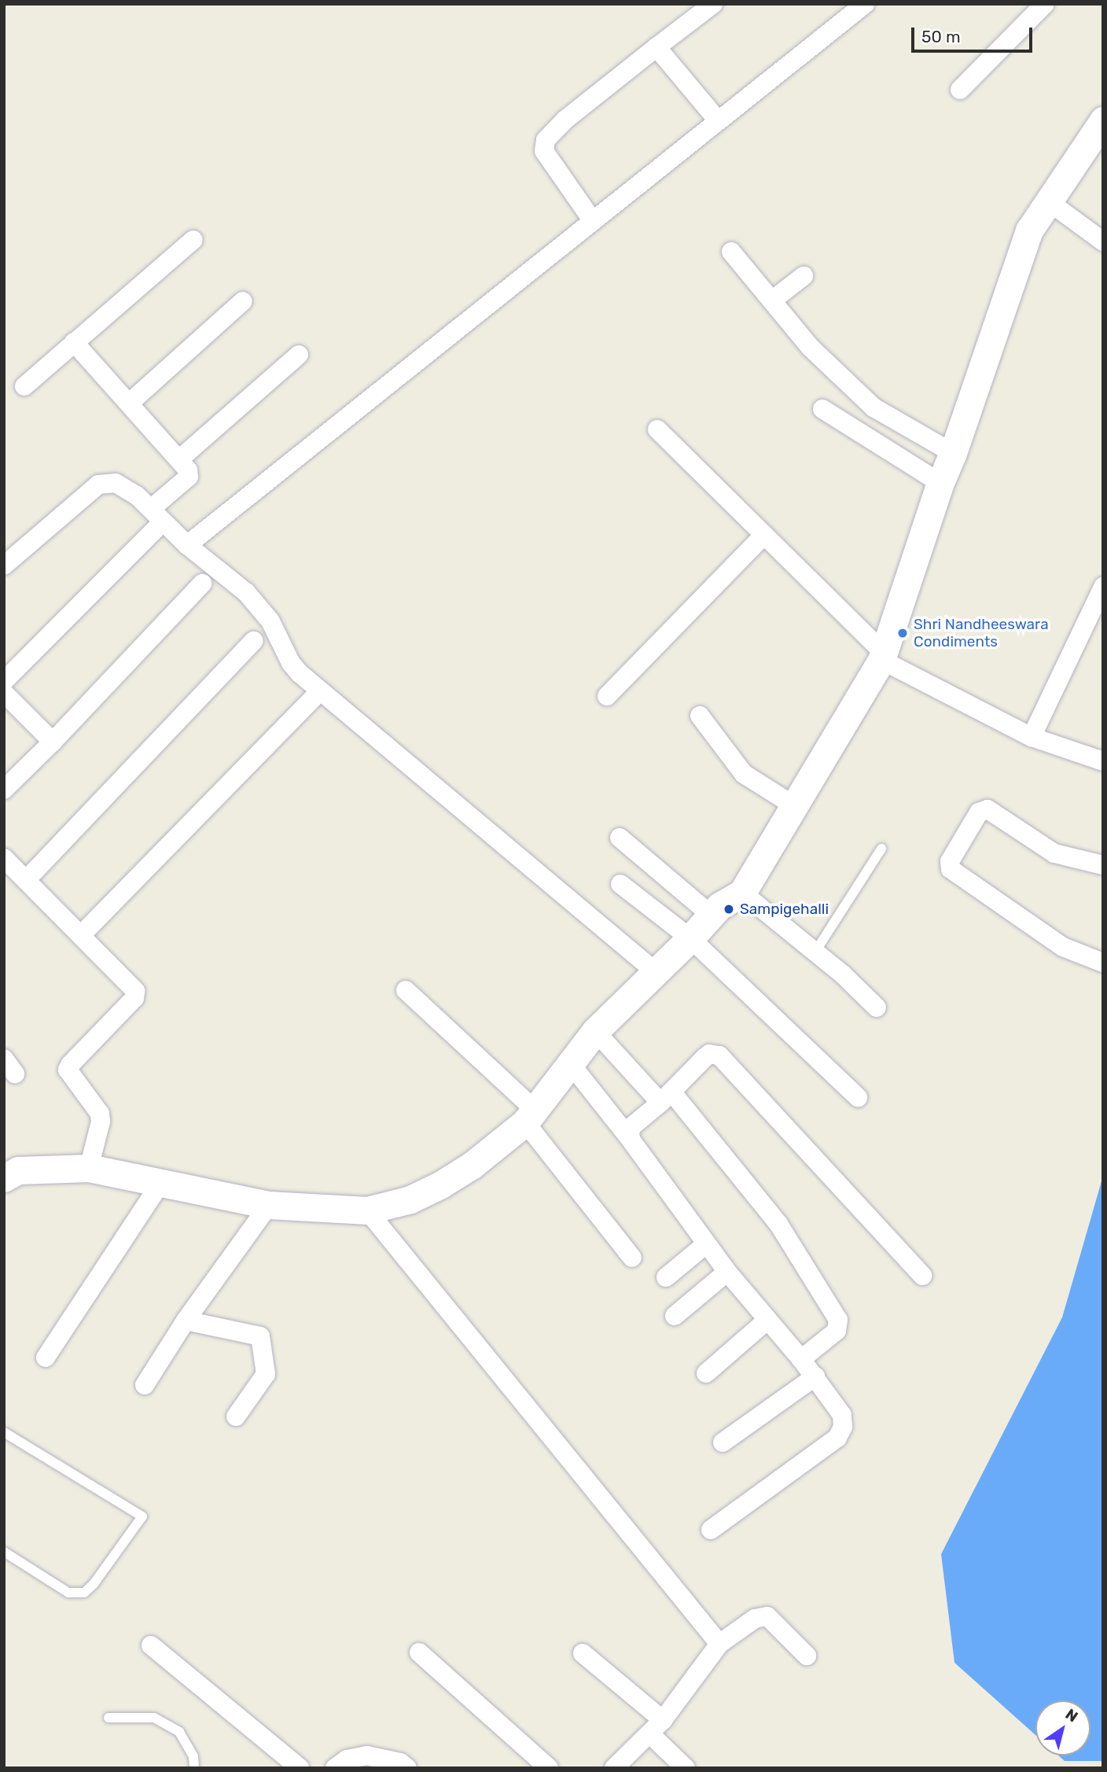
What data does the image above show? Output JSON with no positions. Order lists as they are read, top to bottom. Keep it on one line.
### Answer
{"places":["Shri Nandheeswara Condiments","Sampigehalli"],"scale_bar":"50 m","north":"top right"}
